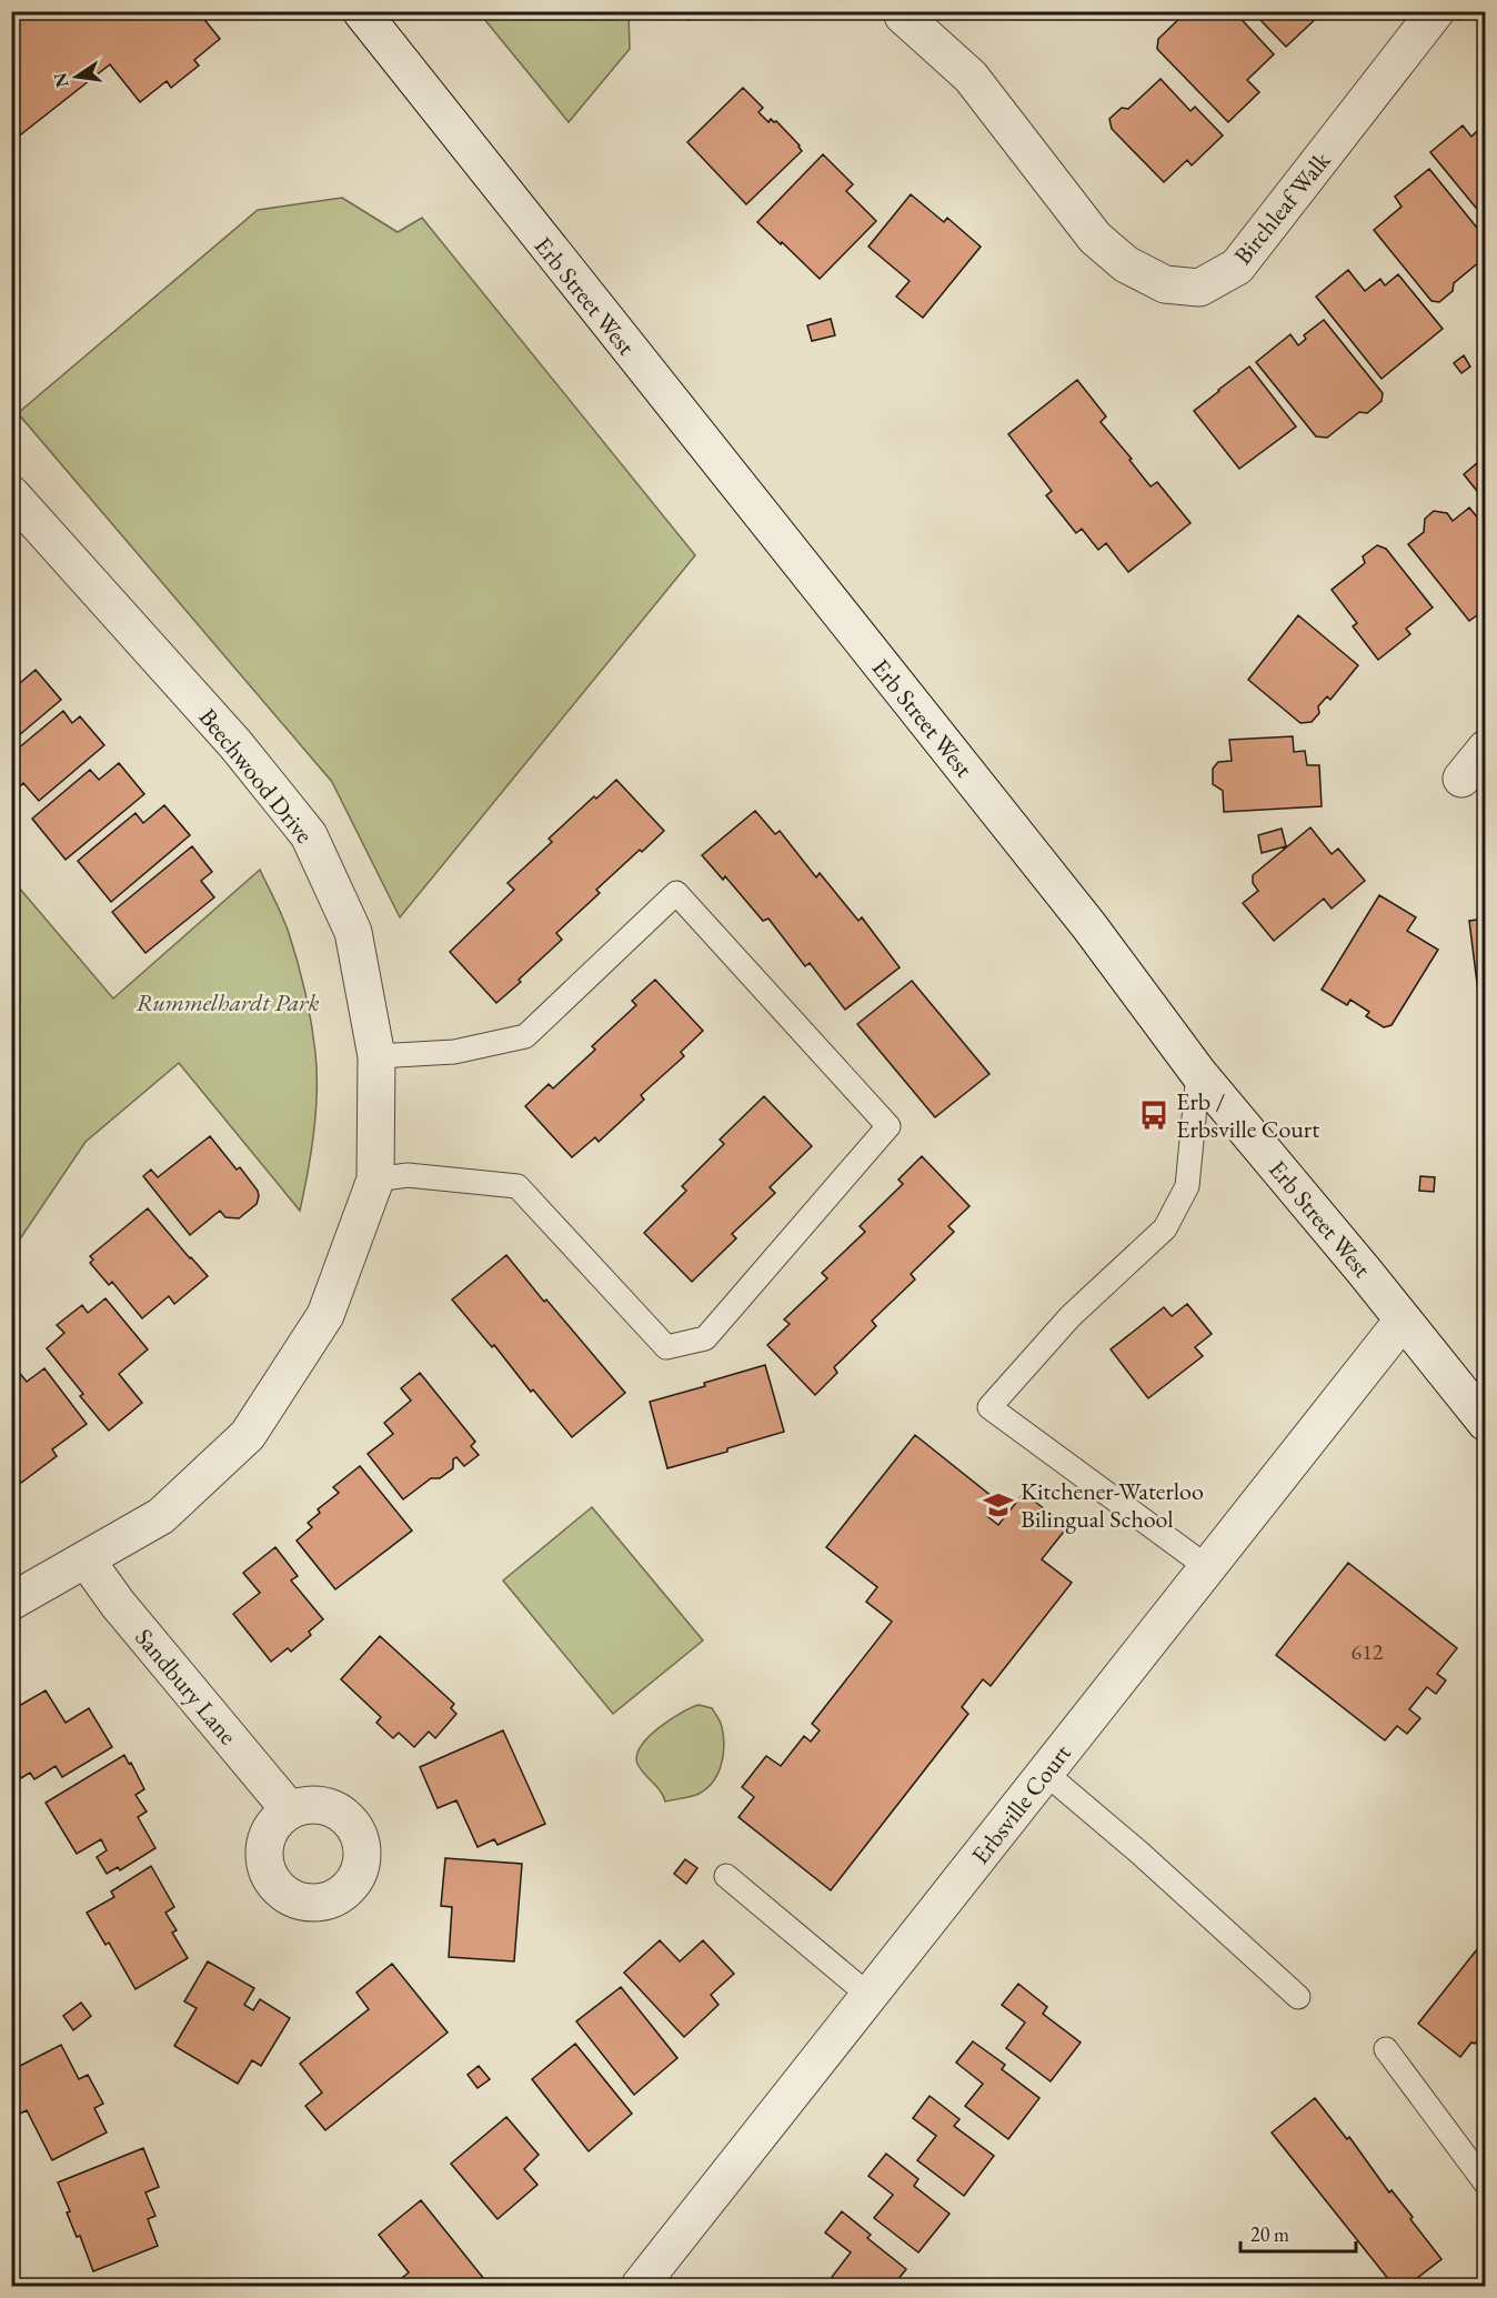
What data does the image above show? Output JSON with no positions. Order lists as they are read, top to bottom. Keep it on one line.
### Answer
{"streets":{"street":["Birchleaf Walk","Erb Street West","Beechwood Drive","Sandbury Lane","Erbsville Court"]},"crossings":[["Erb Street West","Erbsville Court"],["Beechwood Drive","Sandbury Lane"]],"parks":["Rummelhardt Park"],"places":{"bus stop":["Erb / Erbsville Court"],"school or university":["Kitchener-Waterloo Bilingual School"]},"house_numbers":["612"],"scale_bar":"20 m","north":"left"}
